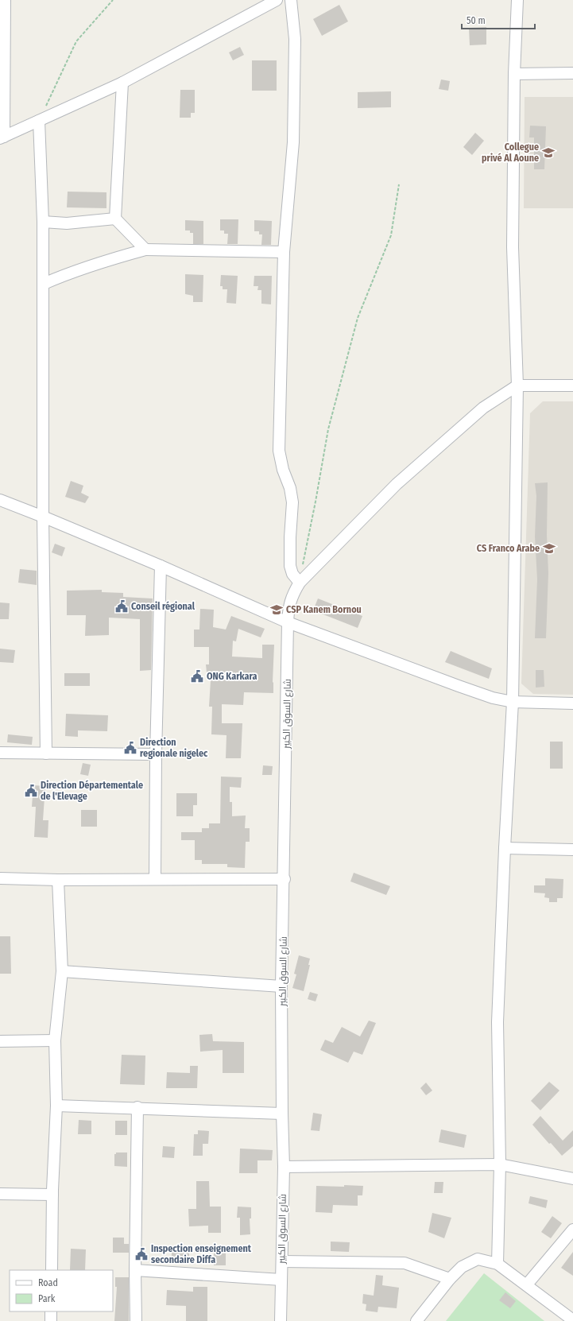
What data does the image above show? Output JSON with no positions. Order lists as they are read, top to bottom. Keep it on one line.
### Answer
{"streets":{"street":["شارع السوق الكبير"]},"places":{"school or university":["Collegue privé Al Aoune","CS Franco Arabe","CSP Kanem Bornou"],"public building":["Conseil régional","ONG Karkara","Direction regionale nigelec","Direction Départementale de l'Elevage","Inspection enseignement secondaire Diffa"]},"legend":["Road","Park"],"scale_bar":"50 m"}
